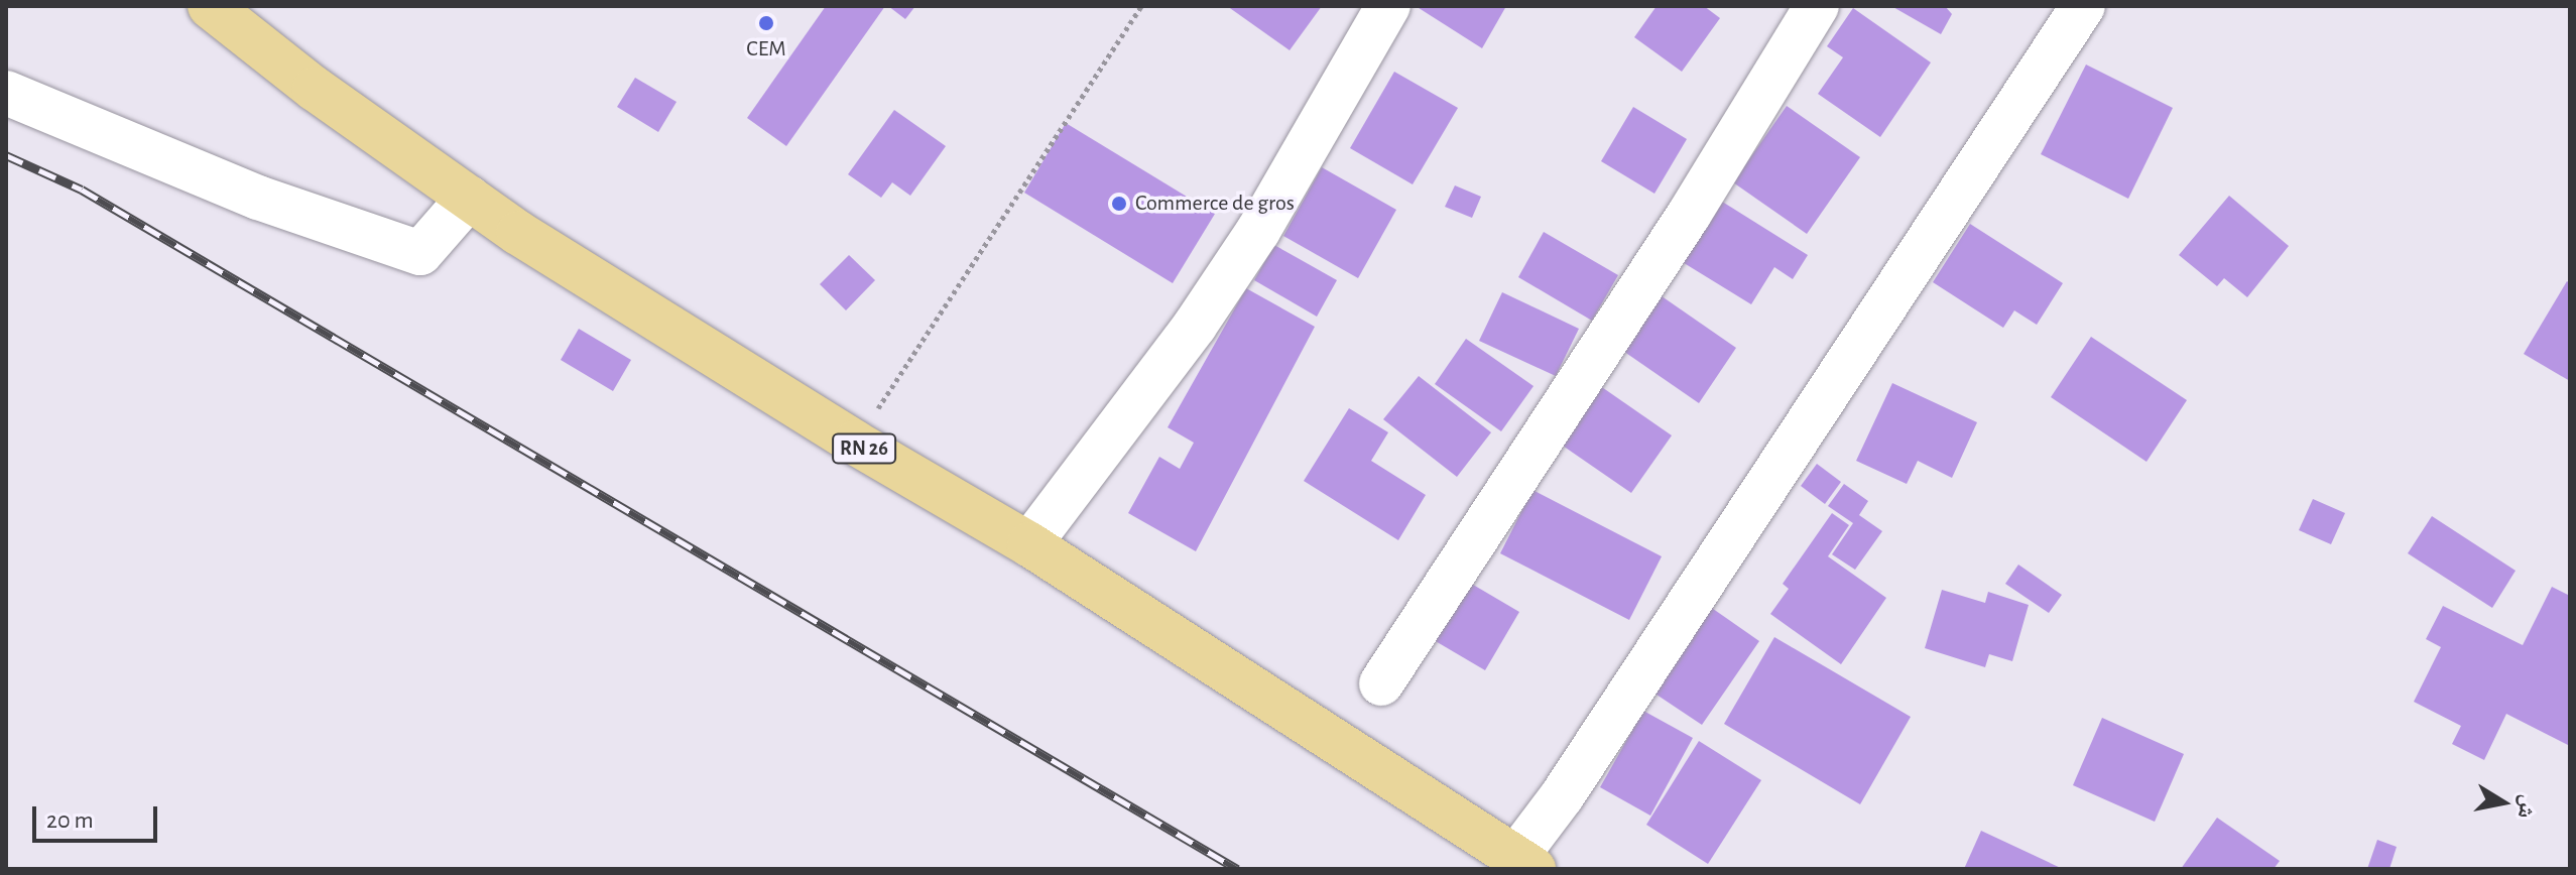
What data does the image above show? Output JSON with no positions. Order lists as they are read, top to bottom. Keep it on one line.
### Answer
{"streets":{"main road":["RN 26"]},"places":["CEM","Commerce de gros"],"scale_bar":"20 m","north":"right"}
